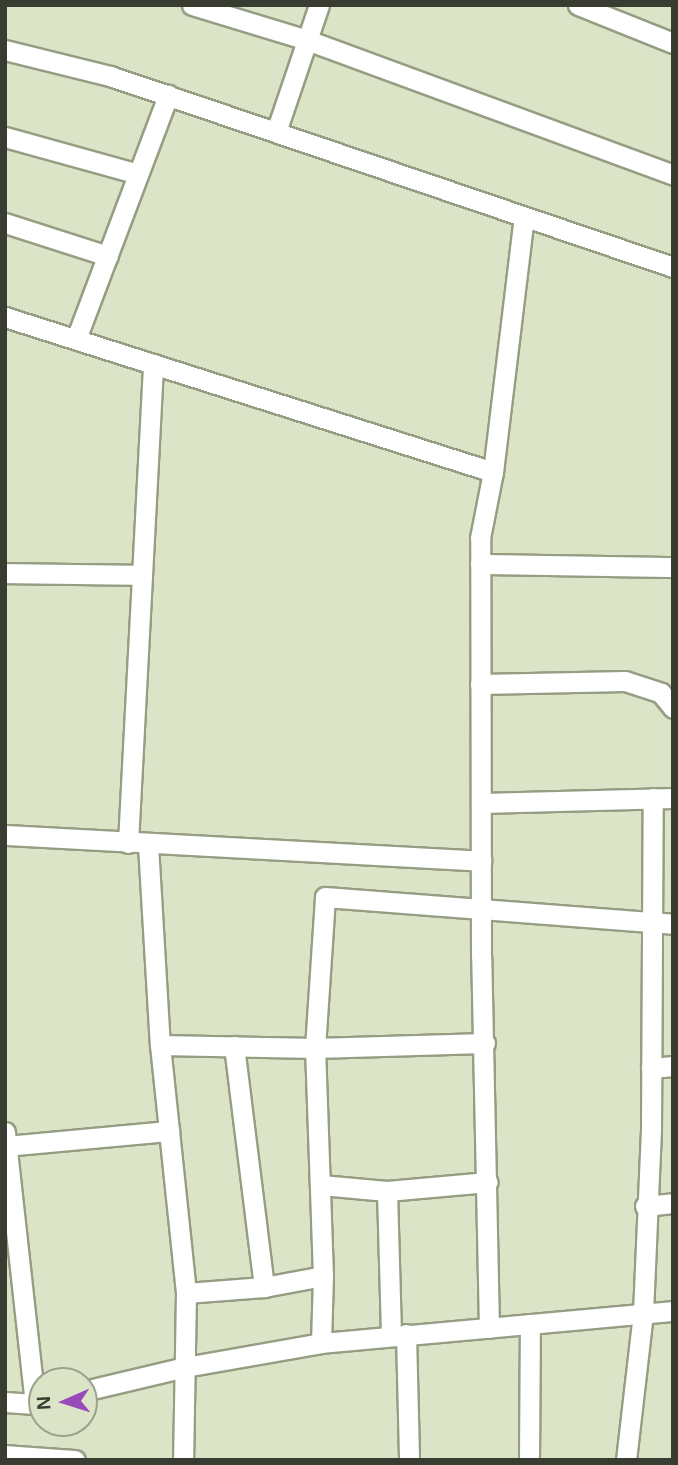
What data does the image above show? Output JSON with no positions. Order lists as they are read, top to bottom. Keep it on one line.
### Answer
{"north":"left"}
